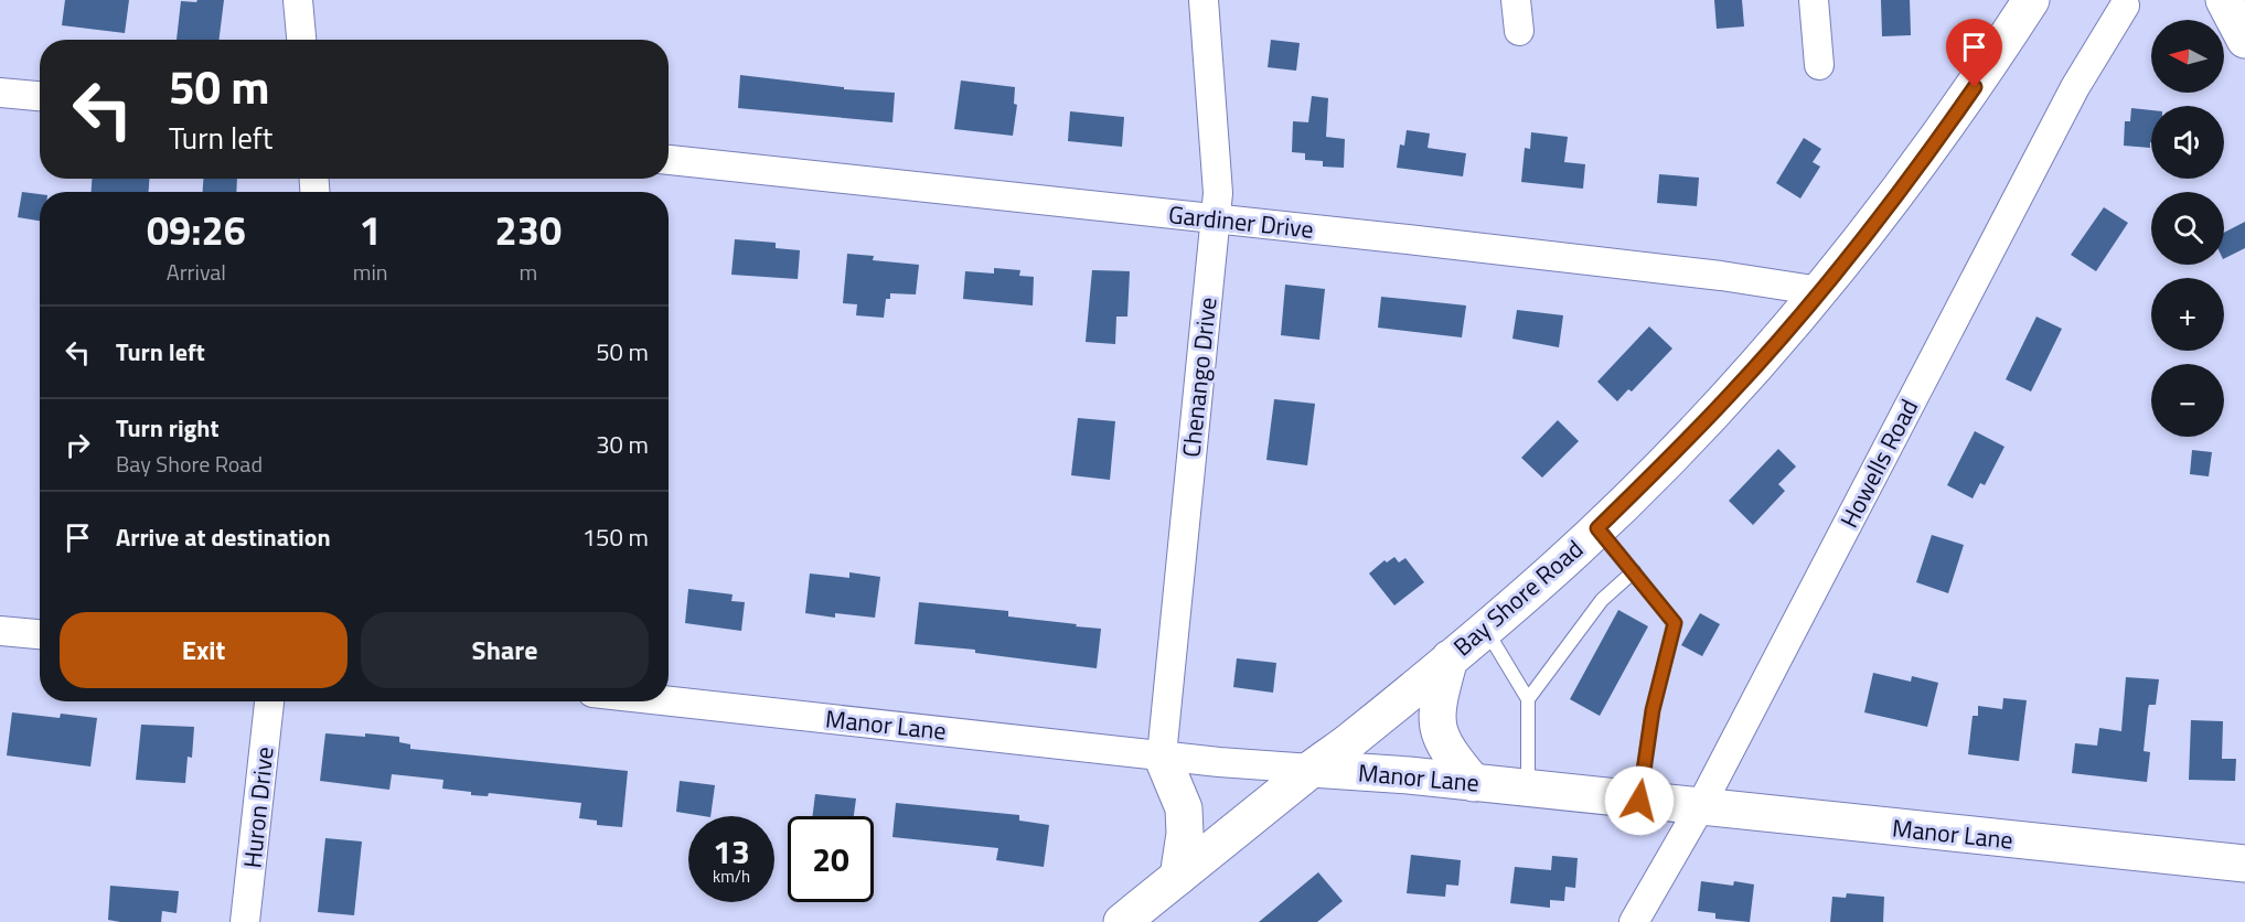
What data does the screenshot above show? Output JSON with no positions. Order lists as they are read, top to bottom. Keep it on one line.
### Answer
{"streets":{"main road":["Bay Shore Road","Manor Lane"],"street":["Gardiner Drive","Chenango Drive","Howells Road","Huron Drive"]},"crossings":[["Gardiner Drive","Chenango Drive"],["Gardiner Drive","Bay Shore Road"],["Chenango Drive","Manor Lane"],["Howells Road","Manor Lane"],["Bay Shore Road","Manor Lane"]],"north":"left","page":{"map_buttons":["+","−"],"turn":["50 m","Turn left"],"eta":["09:26","Arrival","1","min","230","m"],"list":[{"name":"Turn left","value":"50 m"},{"name":"Turn right","note":"Bay Shore Road","value":"30 m"},{"name":"Arrive at destination","value":"150 m"}],"buttons":["Exit","Share"],"speed":"13 km/h","limit":"20"}}
